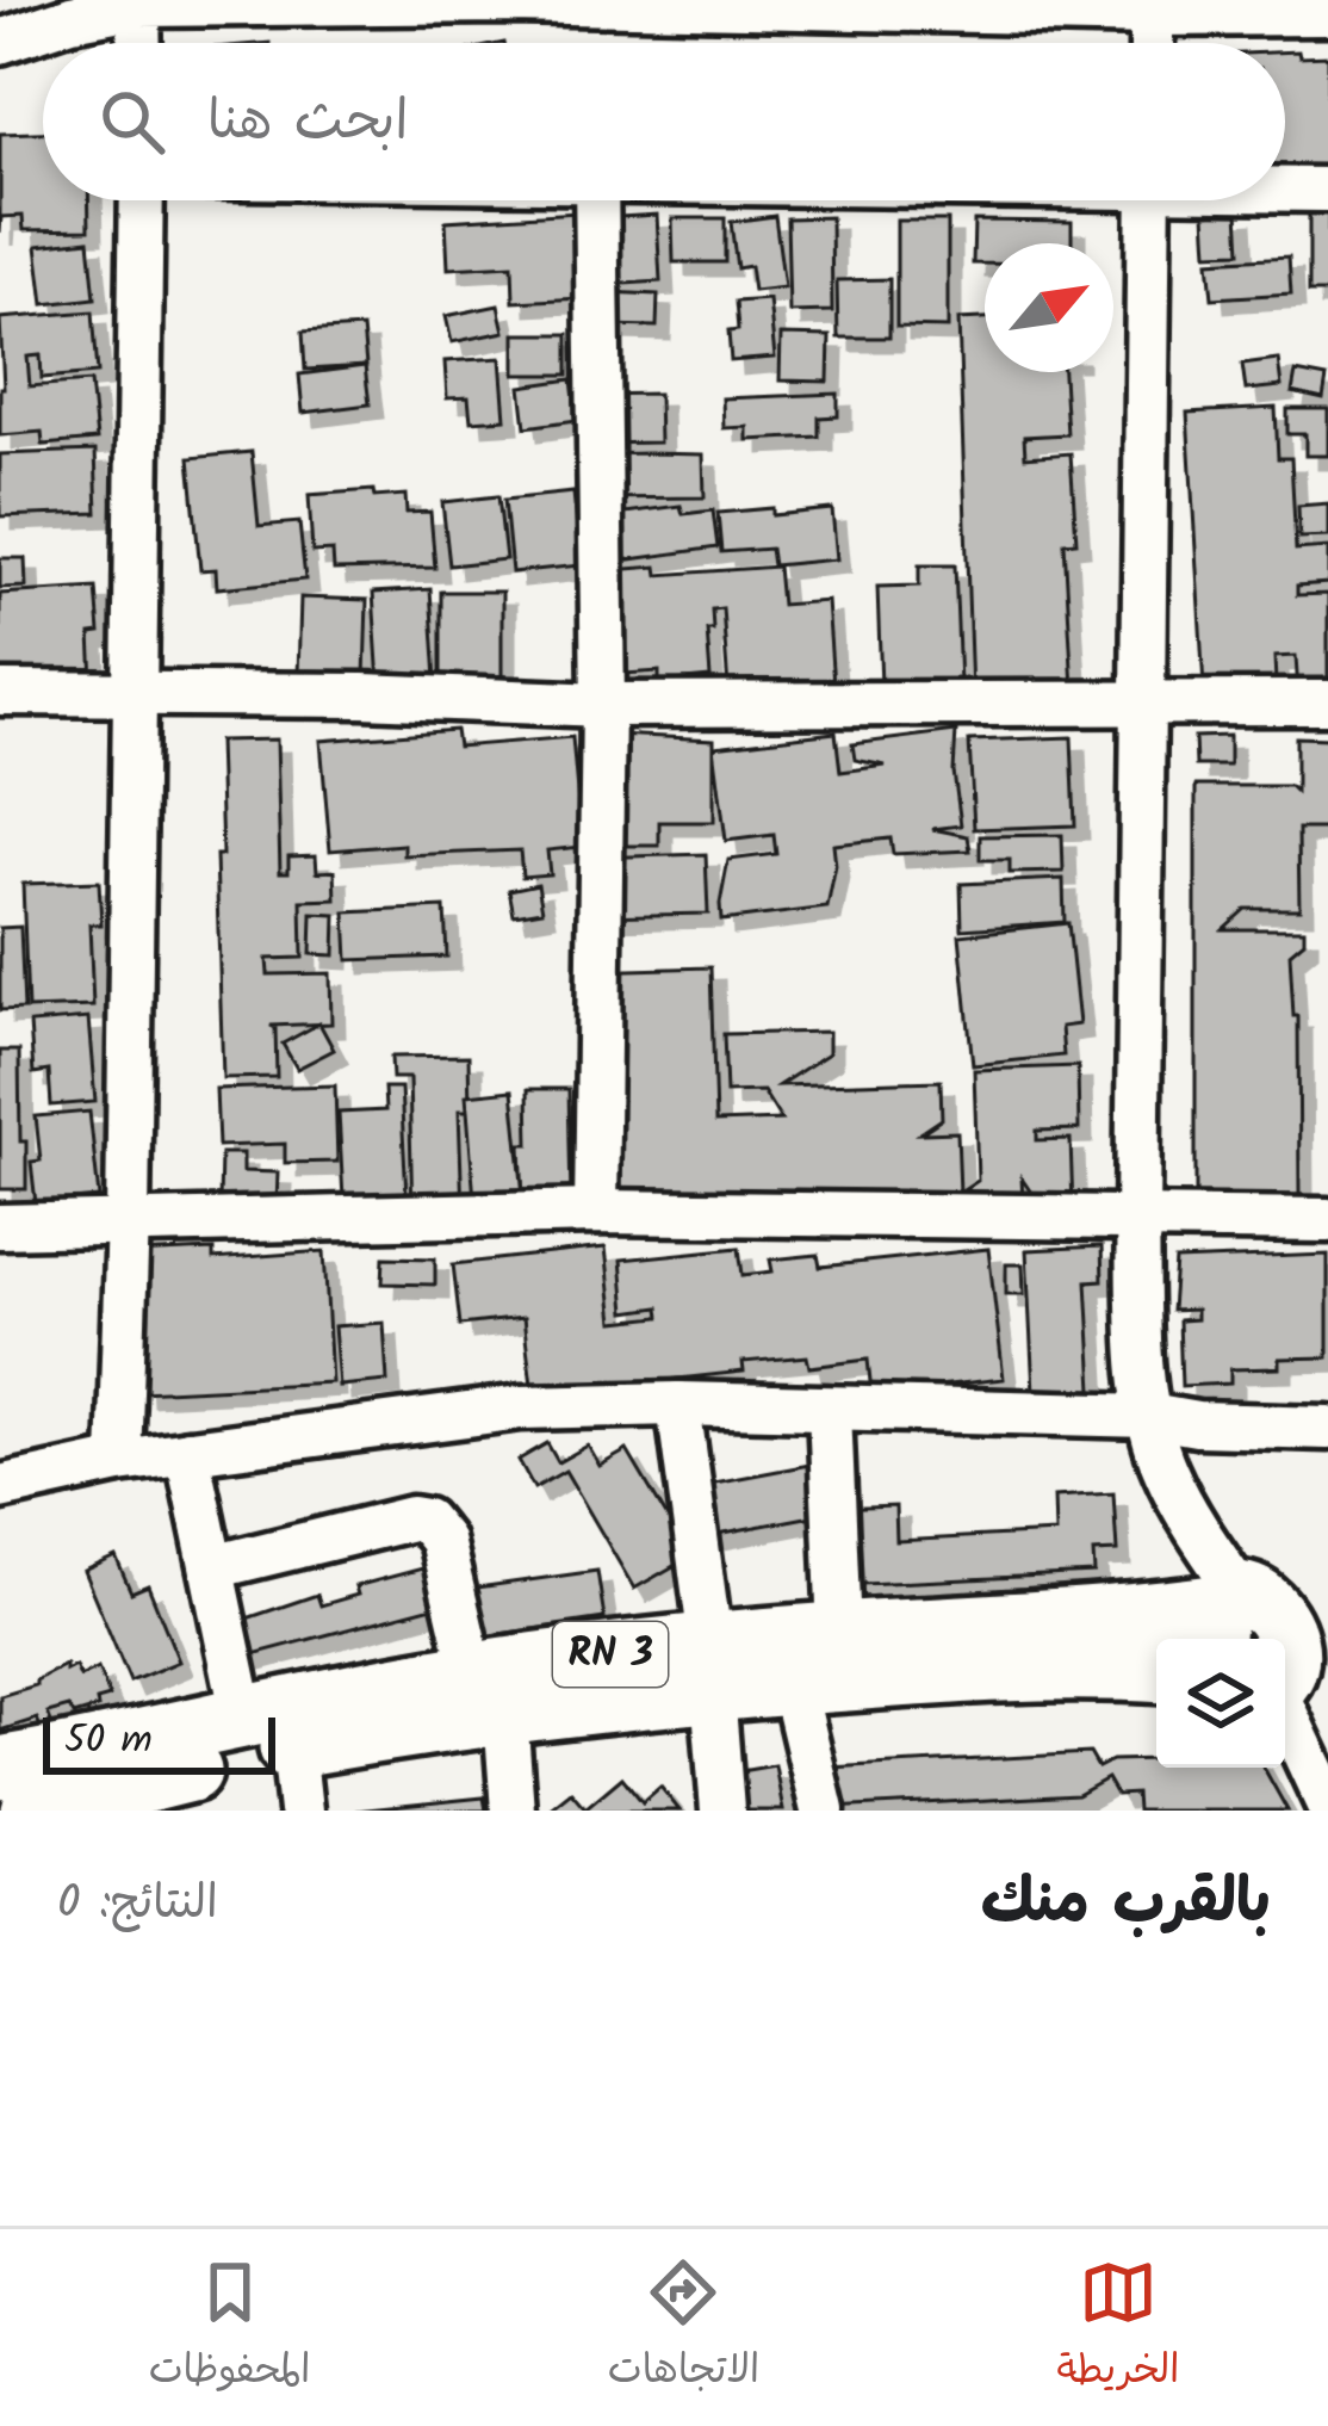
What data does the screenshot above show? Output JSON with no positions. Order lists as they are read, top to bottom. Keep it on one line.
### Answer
{"streets":{"highway":["RN 3"]},"scale_bar":"50 m","north":"top right","page":{"search":"ابحث هنا","scale":"50 m","heading":["بالقرب منك","النتائج: 0"],"nav":["الخريطة","الاتجاهات","المحفوظات"]}}
